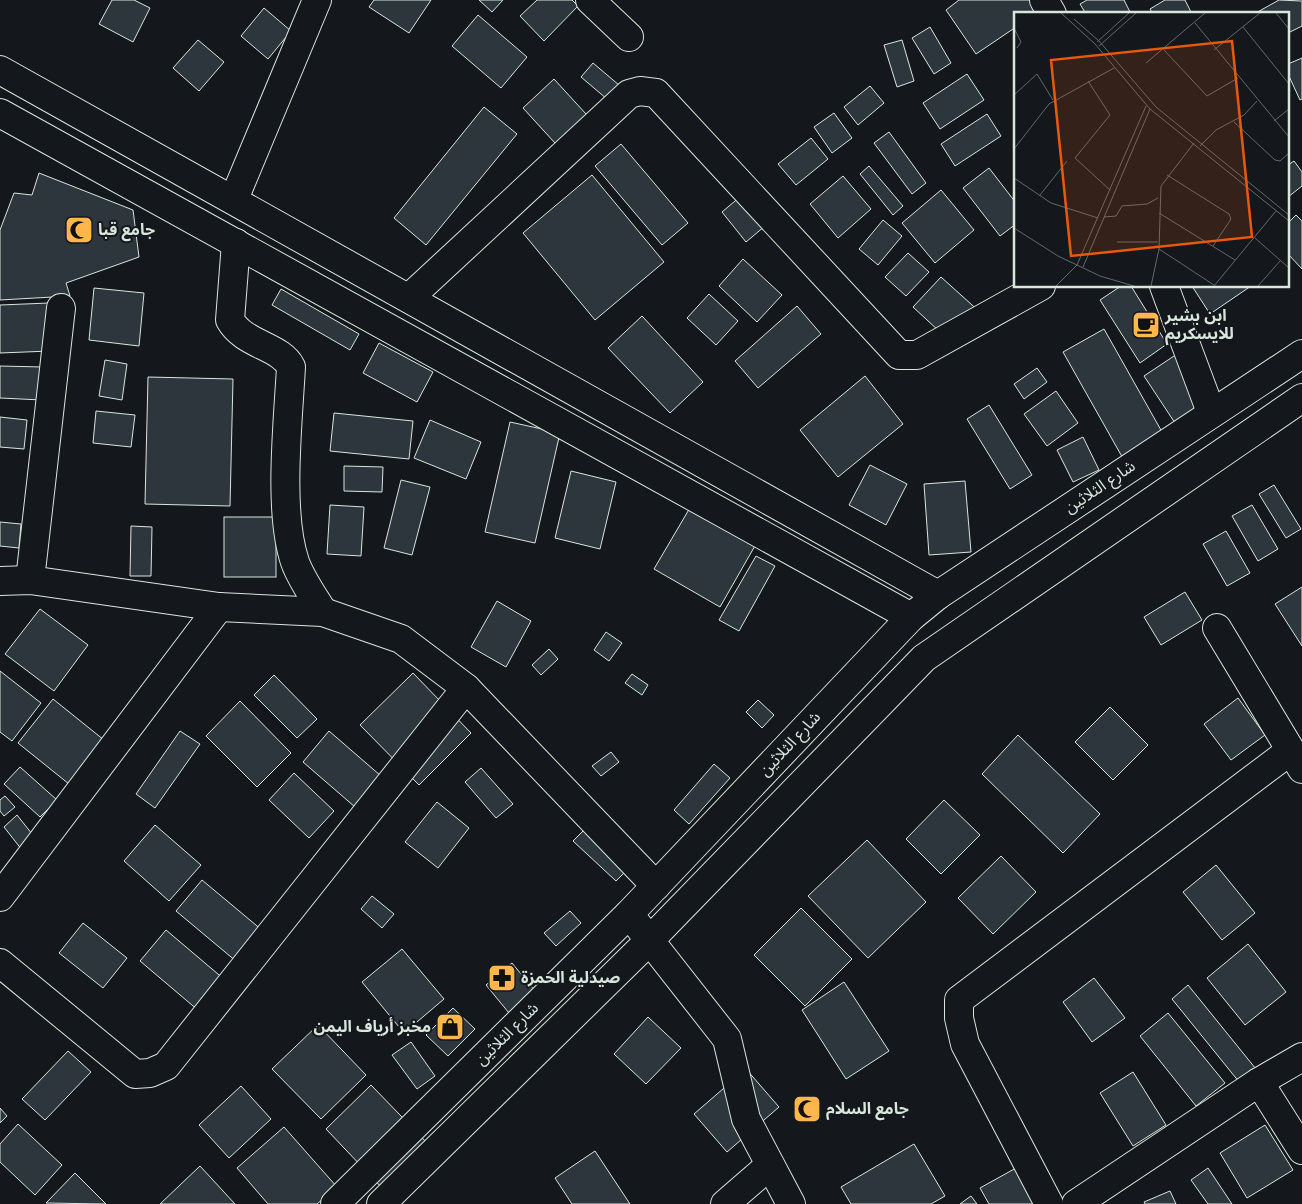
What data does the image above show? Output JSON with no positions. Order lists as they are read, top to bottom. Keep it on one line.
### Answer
{"streets":{"street":["شارع الثلاثين"]},"places":{"mosque":["جامع قبا","جامع السلام"],"cafe":["ابن بشير للايسكريم"],"pharmacy":["صيدلية الحمزة"],"shop":["مخبز أرياف اليمن"]}}
